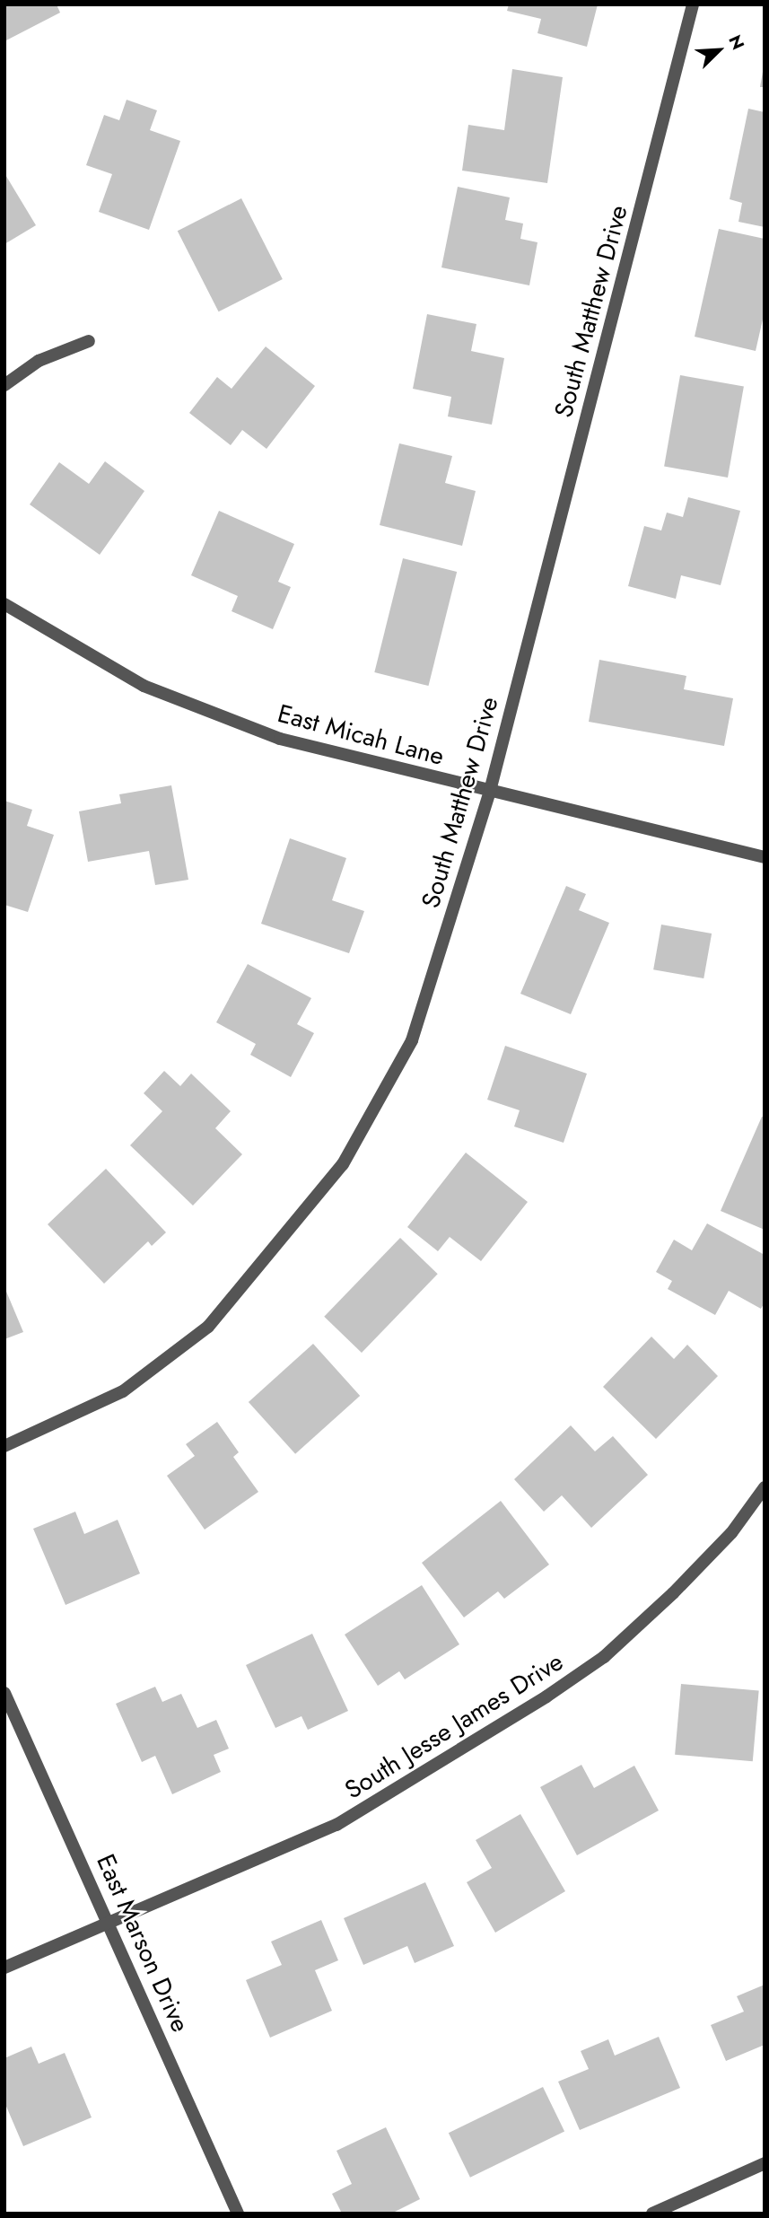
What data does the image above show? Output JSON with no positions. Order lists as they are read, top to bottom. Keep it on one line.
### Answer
{"streets":{"street":["South Matthew Drive","East Micah Lane","South Jesse James Drive","East Marson Drive"]},"crossings":[["South Matthew Drive","East Micah Lane"],["South Jesse James Drive","East Marson Drive"]],"north":"top right"}
